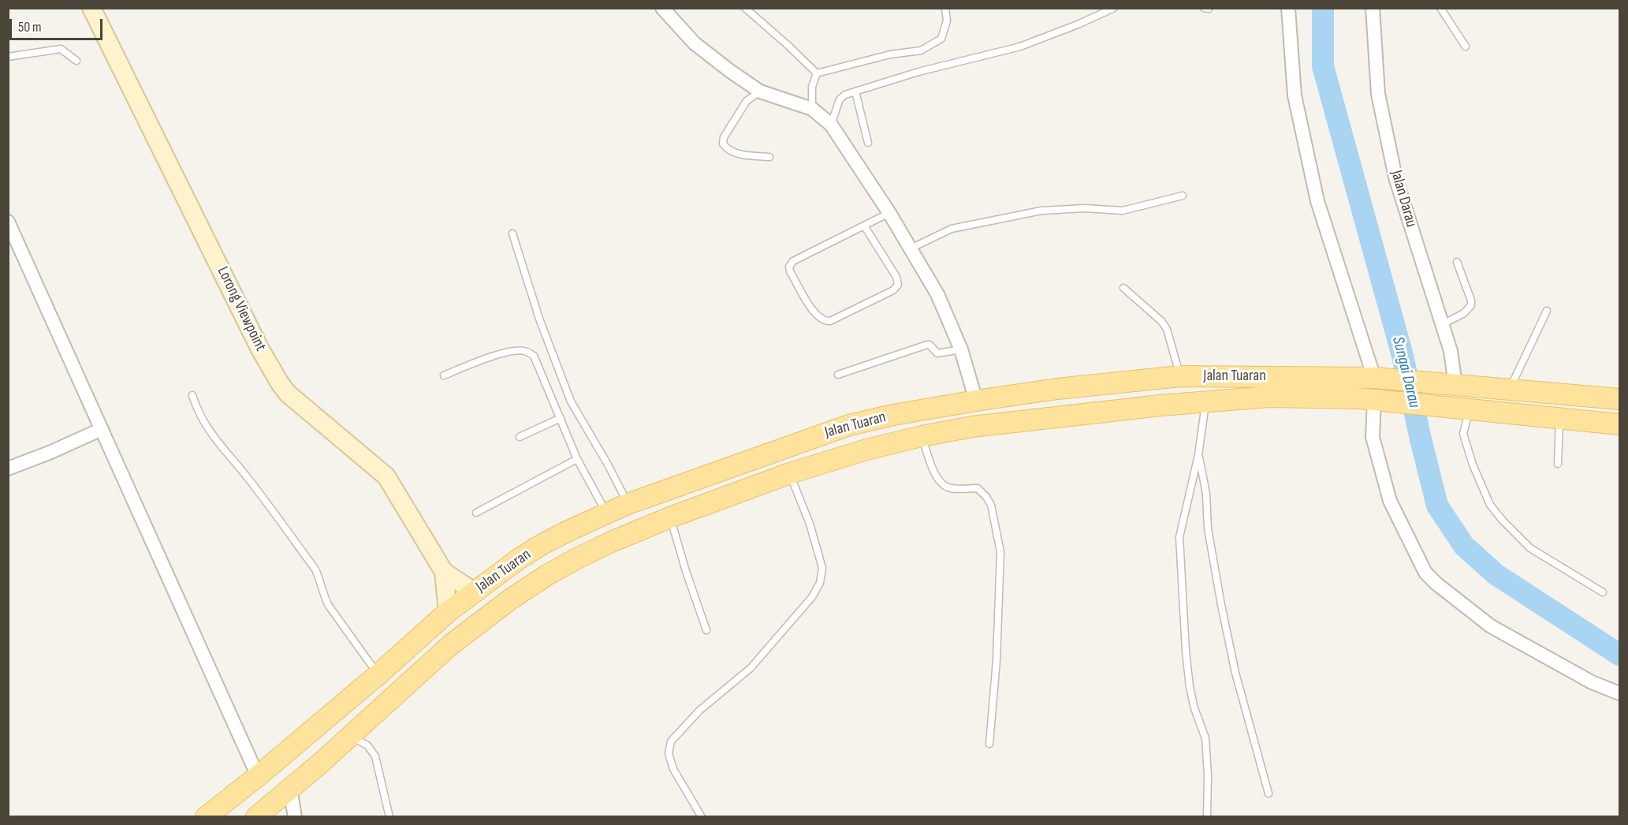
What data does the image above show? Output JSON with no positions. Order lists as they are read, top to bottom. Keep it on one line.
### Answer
{"streets":{"main road":["Jalan Tuaran"],"street":["Jalan Darau","Lorong Viewpoint"]},"crossings":[["Jalan Darau","Jalan Tuaran"]],"water":["Sungai Darau"],"scale_bar":"50 m"}
